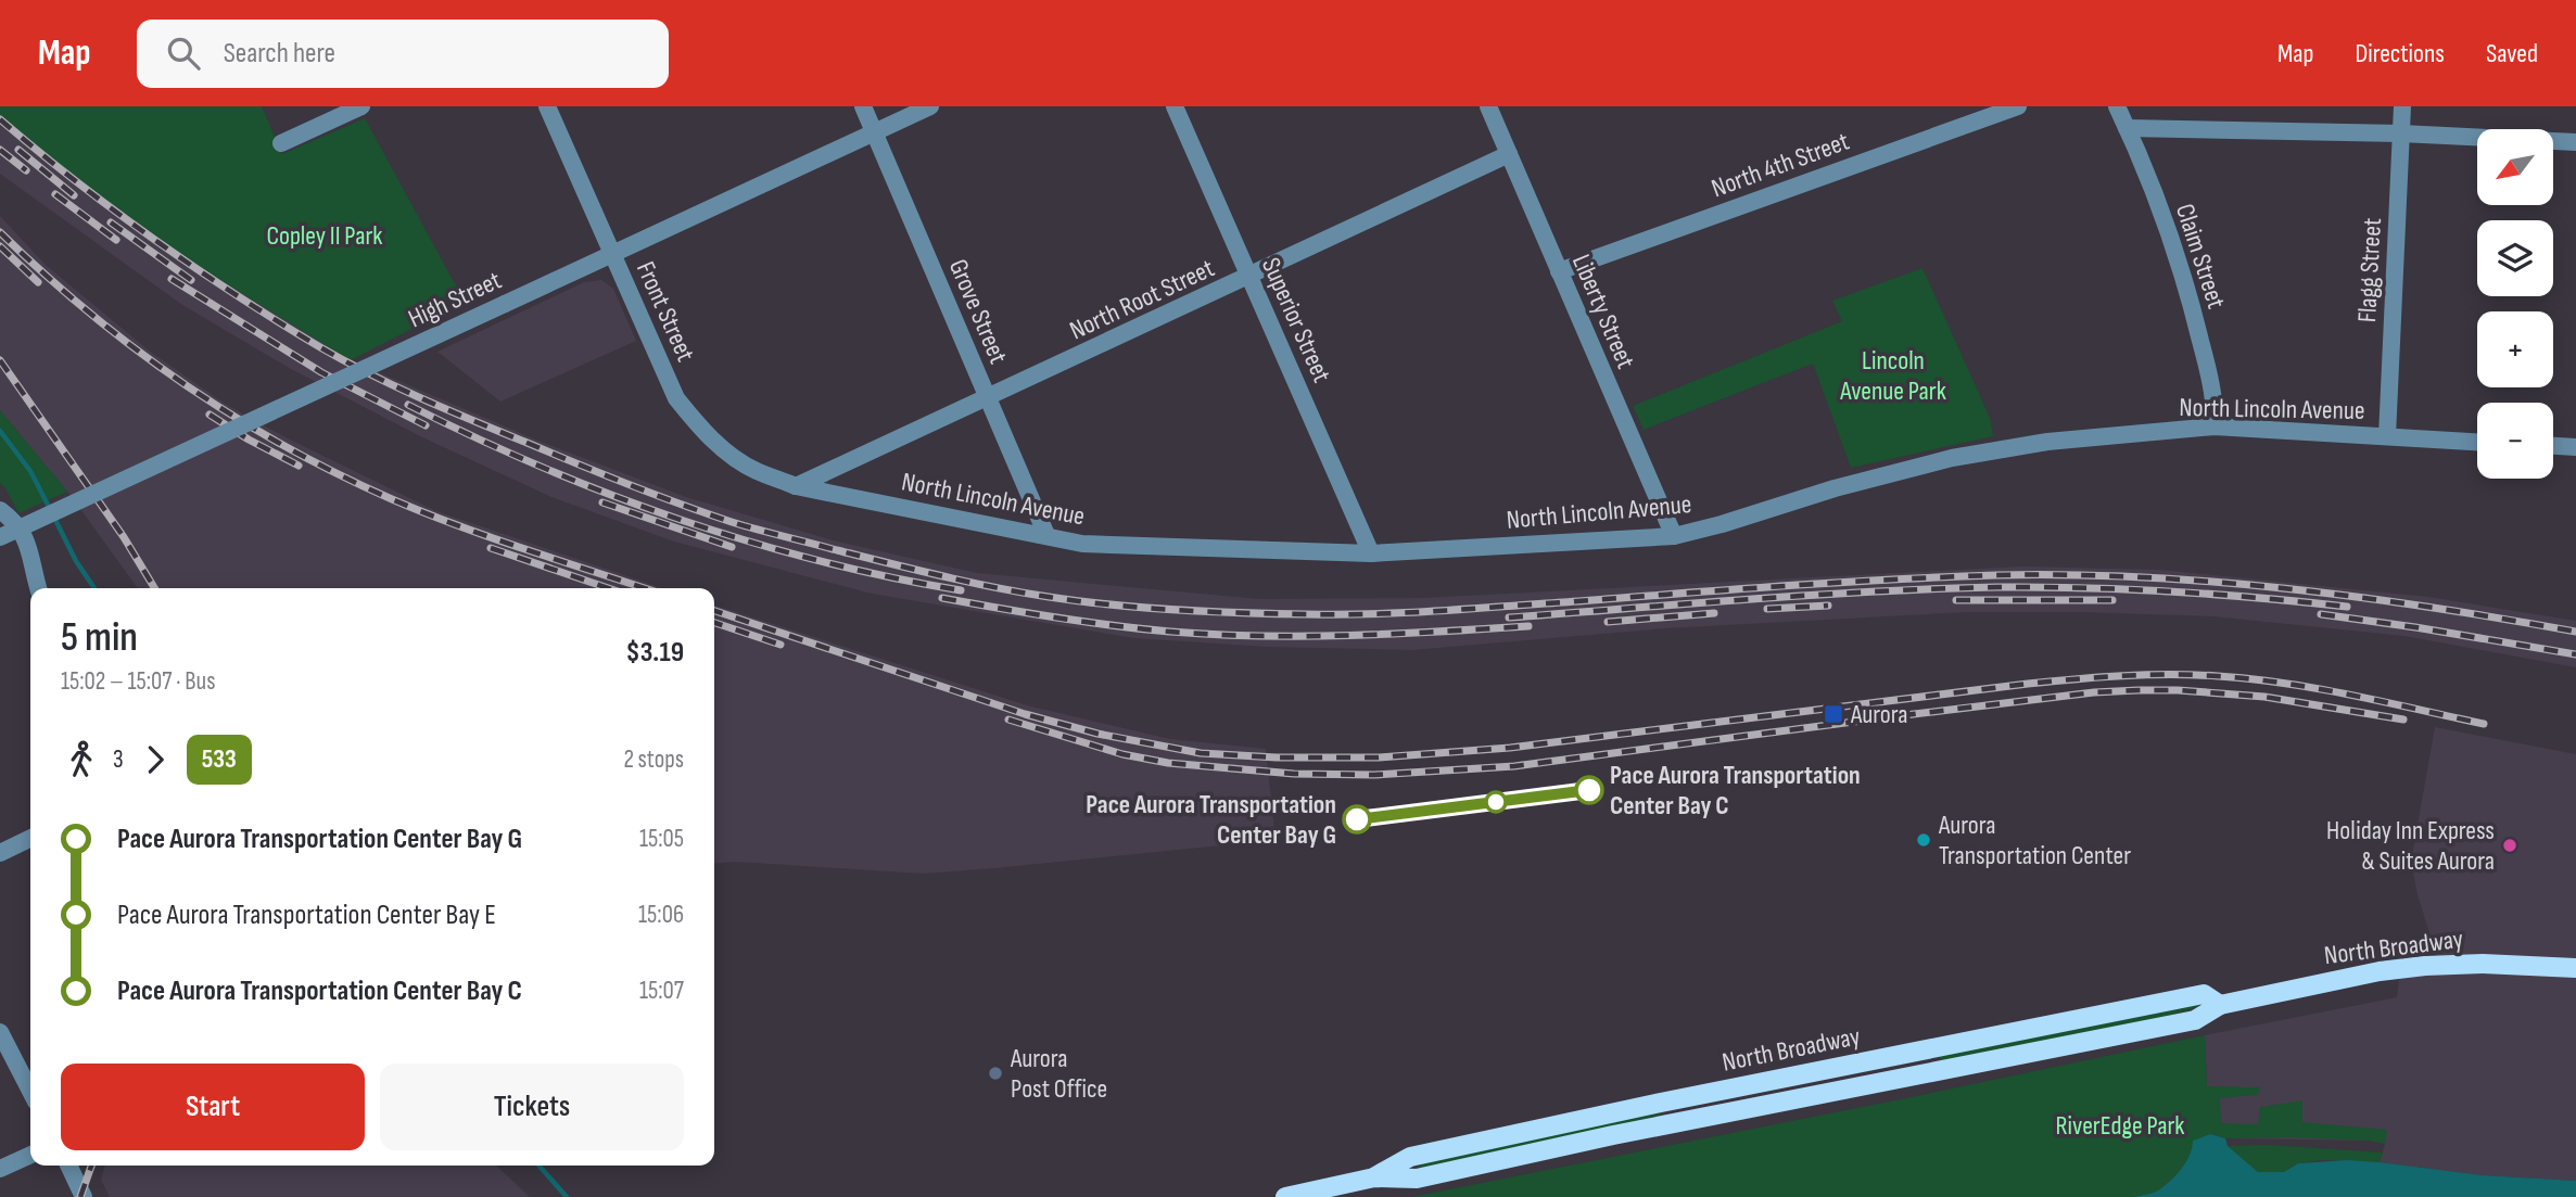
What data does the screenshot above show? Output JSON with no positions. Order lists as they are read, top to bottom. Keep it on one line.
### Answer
{"streets":{"main road":["North Broadway"],"street":["North 4th Street","Claim Street","Flagg Street","High Street","North Root Street","Front Street","Grove Street","Liberty Street","Superior Street","North Lincoln Avenue"]},"crossings":[["North 4th Street","Liberty Street"],["Claim Street","North Lincoln Avenue"],["Flagg Street","North Lincoln Avenue"],["High Street","Front Street"],["High Street","Grove Street"],["North Root Street","Front Street"],["North Root Street","Grove Street"],["North Root Street","Liberty Street"],["North Root Street","Superior Street"],["North Root Street","North Lincoln Avenue"],["Front Street","North Lincoln Avenue"],["Grove Street","North Lincoln Avenue"],["Liberty Street","North Lincoln Avenue"],["Superior Street","North Lincoln Avenue"]],"parks":["Copley II Park","Lincoln Avenue Park","RiverEdge Park"],"places":{"transit":["Aurora"],"other":["Pace Aurora Transportation Center Bay C","Pace Aurora Transportation Center Bay G","Aurora Transportation Center","Holiday Inn Express & Suites Aurora","Aurora Post Office"]},"lines":["bus line 533"],"north":"bottom left","page":{"header":"Map","search":"Search here","nav":["Map","Directions","Saved"],"map_buttons":["+","−"],"heading":["5 min","15:02 – 15:07 · Bus","$3.19"],"legs":["3","533","2 stops"],"list":[{"name":"Pace Aurora Transportation Center Bay G","value":"15:05"},{"name":"Pace Aurora Transportation Center Bay E","value":"15:06"},{"name":"Pace Aurora Transportation Center Bay C","value":"15:07"}],"buttons":["Start","Tickets"]}}
